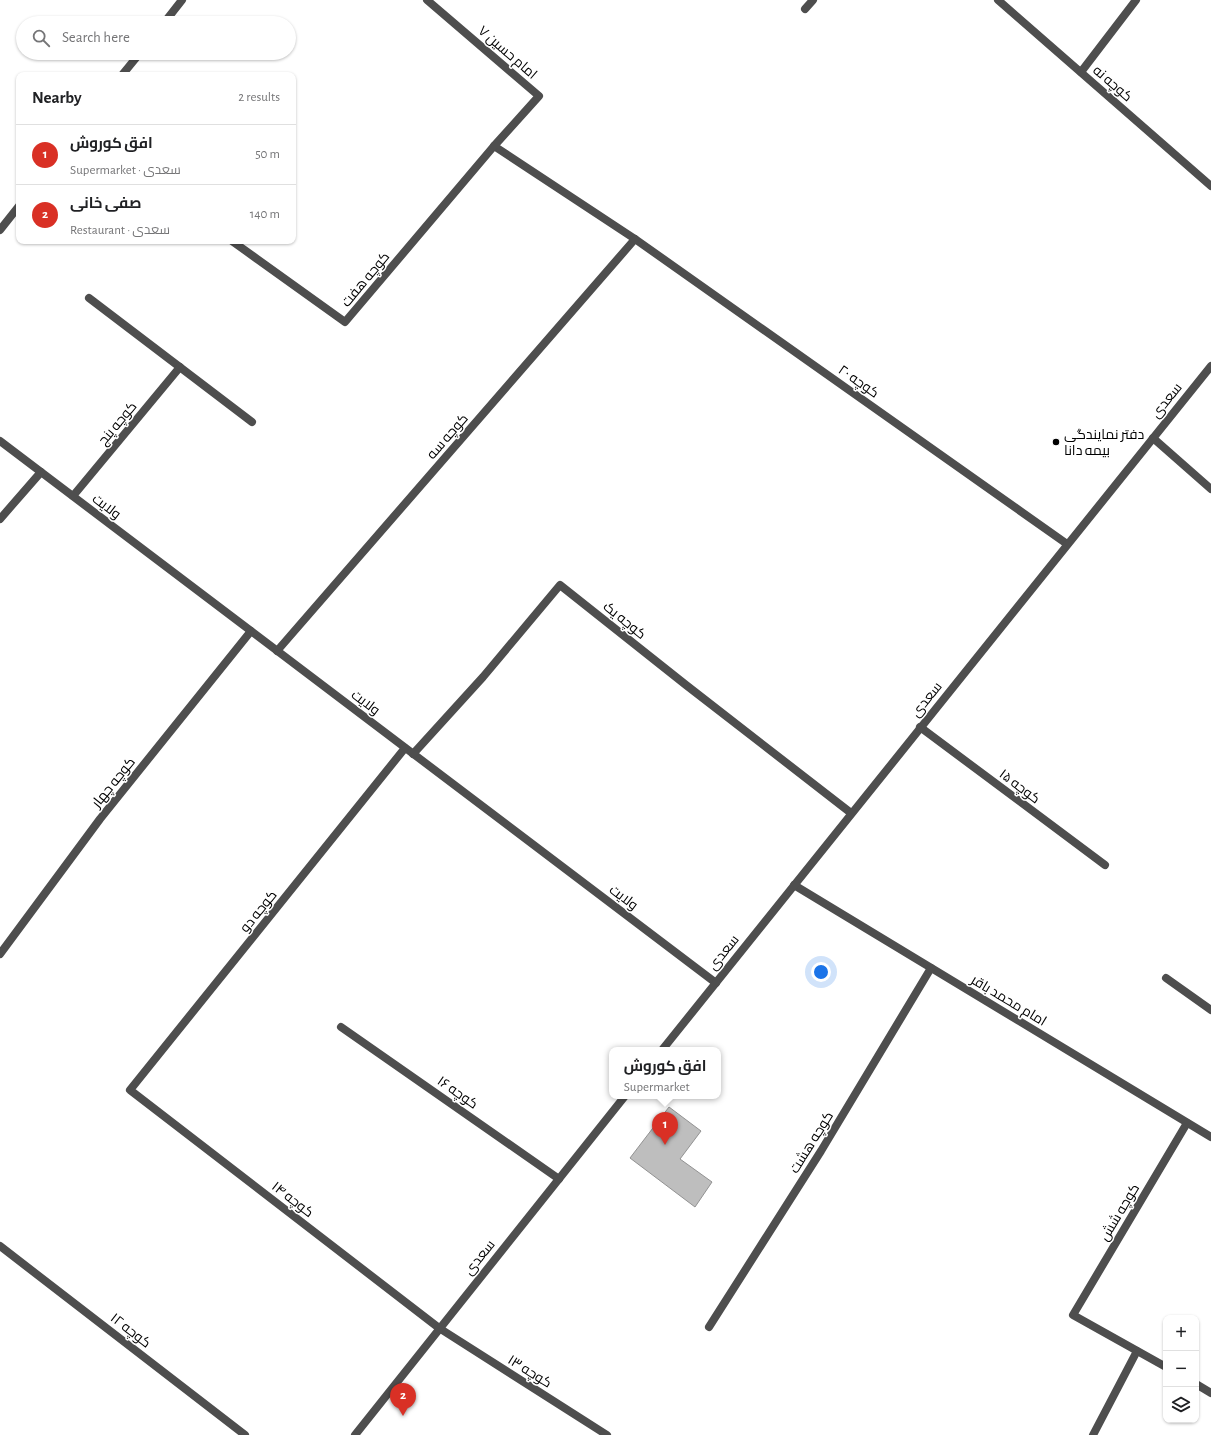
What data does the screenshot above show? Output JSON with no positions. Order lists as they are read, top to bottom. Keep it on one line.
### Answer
{"streets":{"street":["امام حسین ۷","کوچه نه","کوچه هفت","کوچه ۲۰","سعدی","کوچه پنج","کوچه سه","ولایت","کوچه یک","کوچه چهار","کوچه ۱۵","کوچه دو","امام محمد باقر","کوچه ۱۶","کوچه هشت","کوچه ۱۴","کوچه شش","کوچه ۱۲","کوچه ۱۳"]},"crossings":[["امام حسین ۷","کوچه هفت"],["امام حسین ۷","کوچه ۲۰"],["کوچه هفت","کوچه ۲۰"],["کوچه ۲۰","سعدی"],["کوچه ۲۰","کوچه سه"],["سعدی","ولایت"],["سعدی","کوچه یک"],["سعدی","کوچه ۱۵"],["سعدی","امام محمد باقر"],["سعدی","کوچه ۱۶"],["سعدی","کوچه ۱۴"],["سعدی","کوچه ۱۳"],["کوچه پنج","ولایت"],["کوچه سه","ولایت"],["ولایت","کوچه یک"],["ولایت","کوچه چهار"],["ولایت","کوچه دو"],["کوچه دو","کوچه ۱۴"],["امام محمد باقر","کوچه هشت"],["امام محمد باقر","کوچه شش"],["کوچه ۱۴","کوچه ۱۳"]],"places":["دفتر نمایندگی بیمه دانا"],"page":{"search":"Search here","heading":["Nearby","2 results"],"list":[{"mark":"1","name":"افق کوروش","note":"Supermarket · سعدی","value":"50 m"},{"mark":"2","name":"صفی خانی","note":"Restaurant · سعدی","value":"140 m"}],"popup":["افق کوروش","Supermarket"],"pins":["1","2"],"map_buttons":["+","−"]}}
